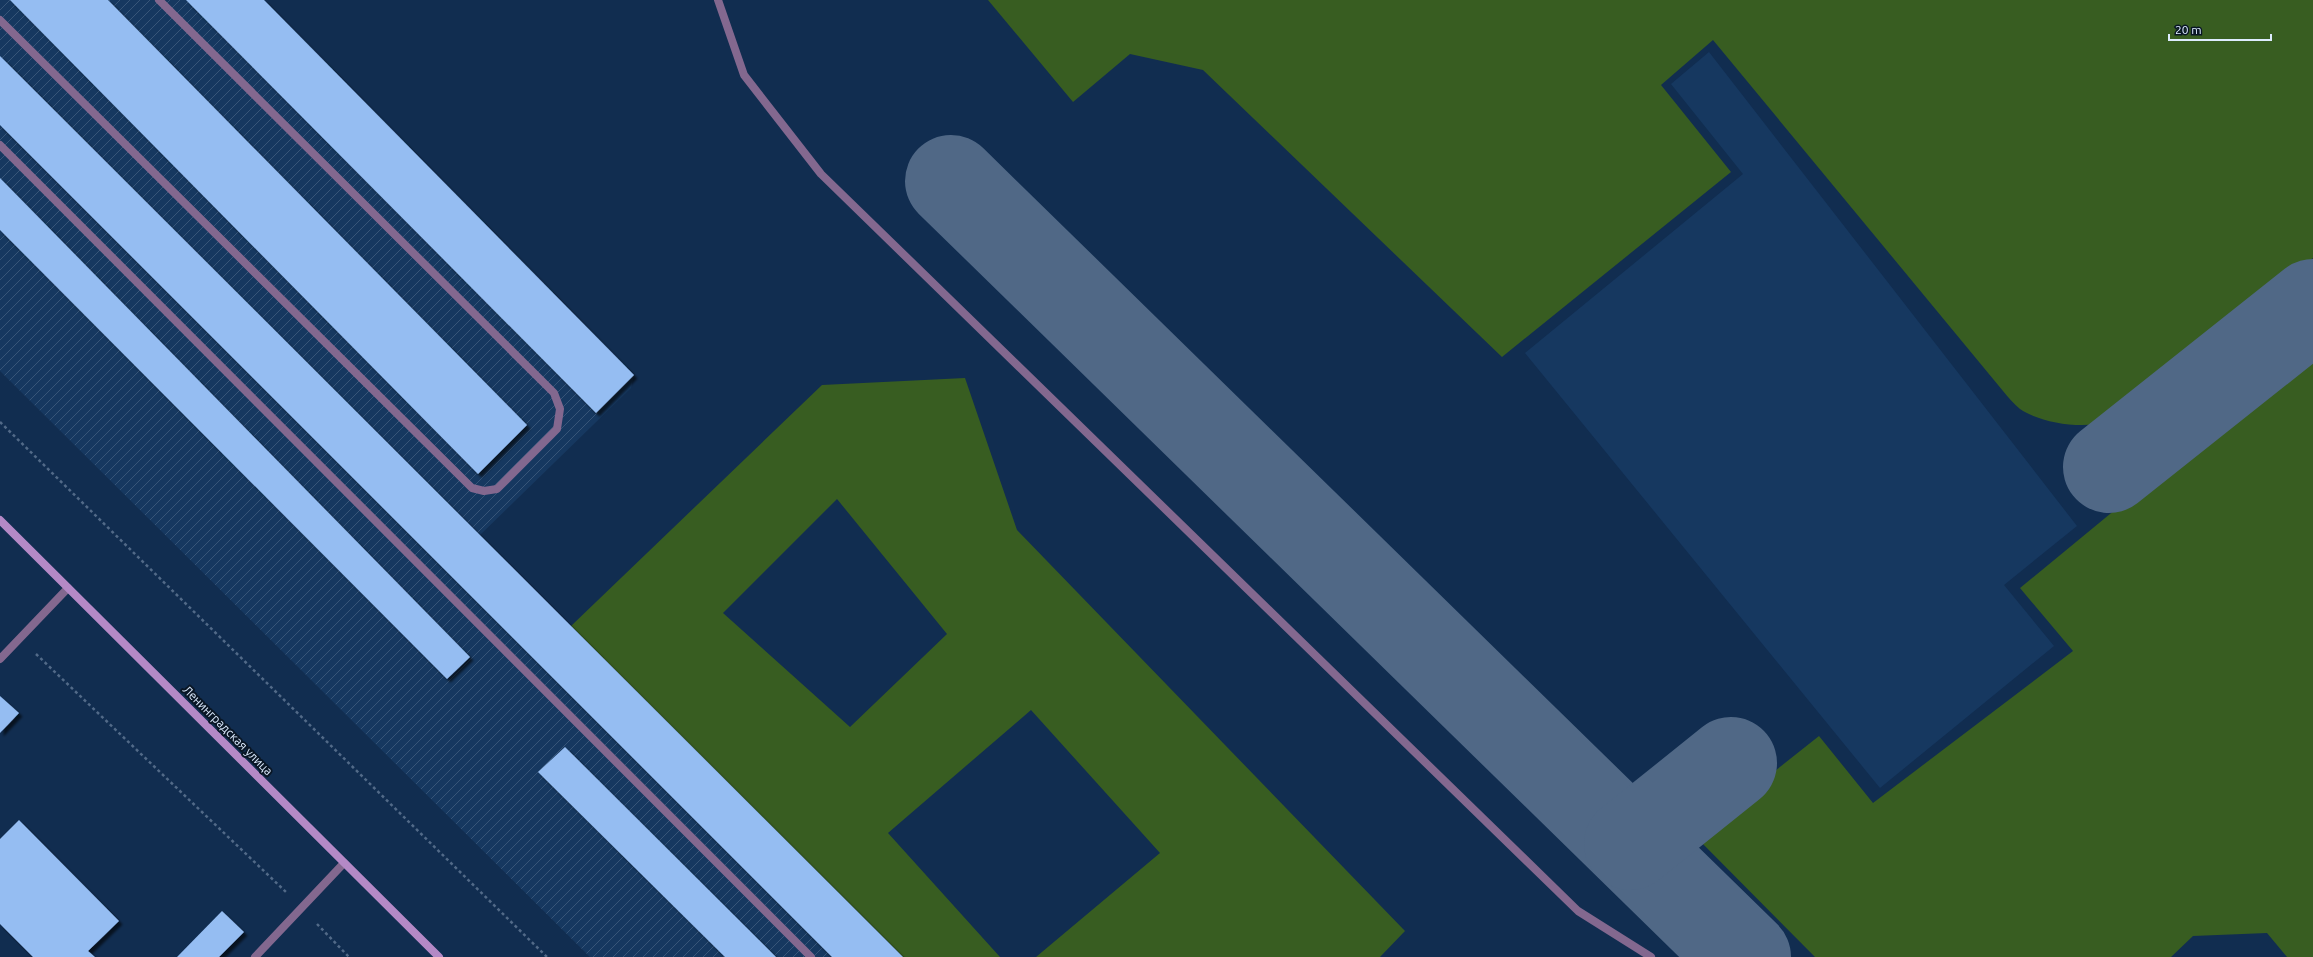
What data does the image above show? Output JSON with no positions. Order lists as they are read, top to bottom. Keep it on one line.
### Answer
{"streets":{"main road":["Ленинградская улица"]},"scale_bar":"20 m"}
